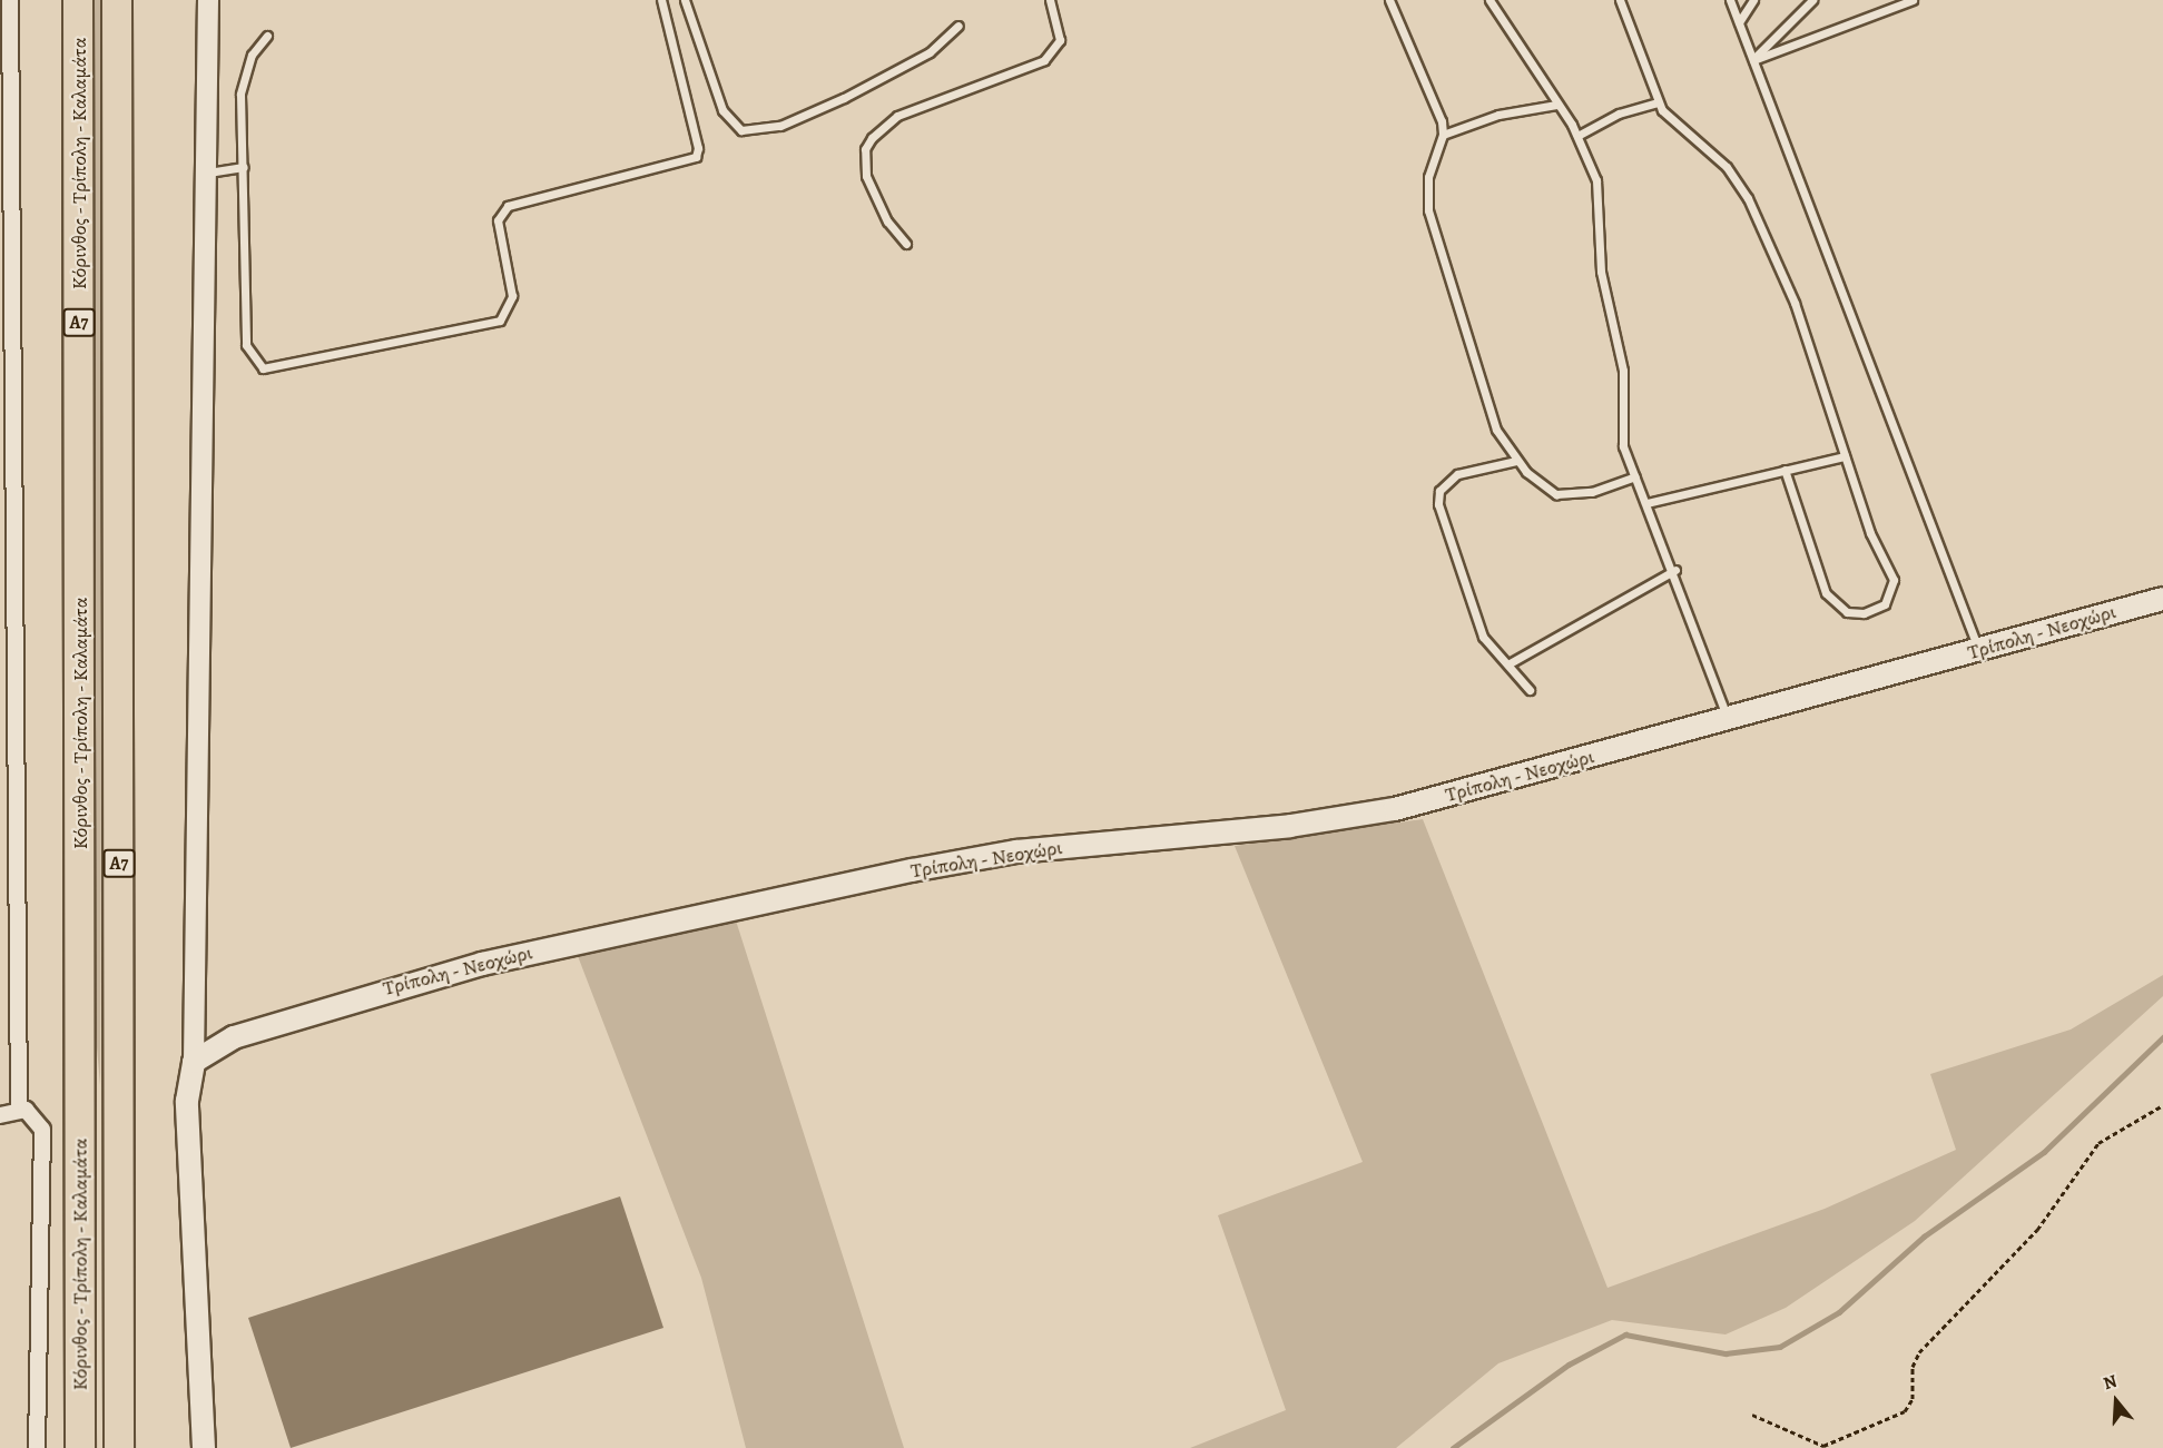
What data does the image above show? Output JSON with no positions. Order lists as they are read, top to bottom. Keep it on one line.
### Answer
{"streets":{"highway":["Κόρινθος - Τρίπολη - Καλαμάτα","Α7"],"main road":["Τρίπολη - Νεοχώρι"]},"north":"top"}
